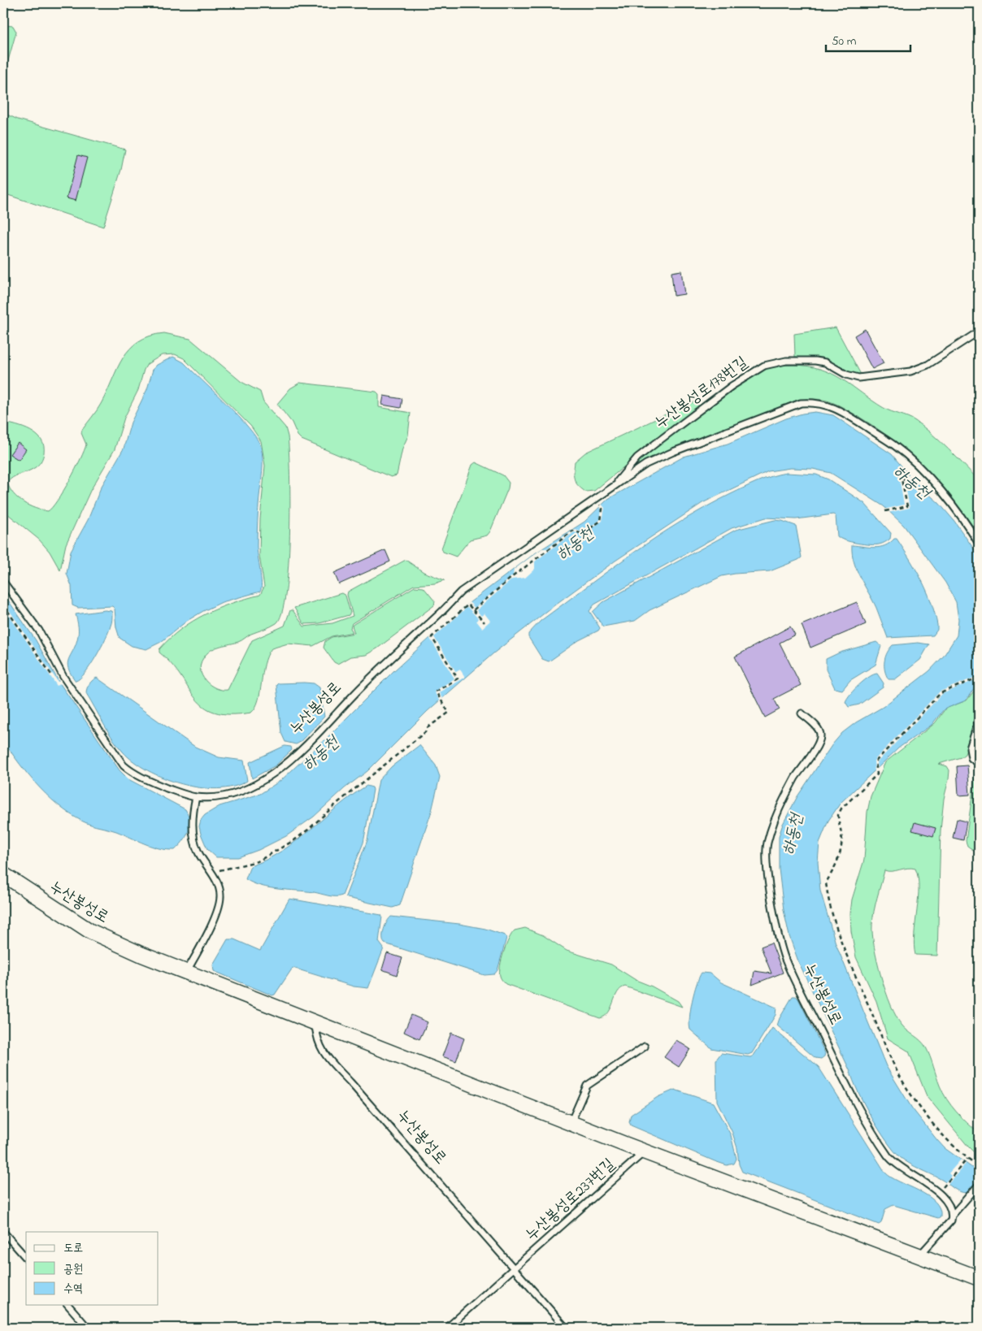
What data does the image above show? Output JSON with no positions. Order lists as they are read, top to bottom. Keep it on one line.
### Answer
{"streets":{"street":["누산봉성로"],"lane":["누산봉성로178번길","누산봉성로237번길"]},"crossings":[["누산봉성로178번길","누산봉성로"],["누산봉성로","누산봉성로237번길"]],"water":["하동천"],"legend":["도로","공원","수역"],"scale_bar":"50 m"}
